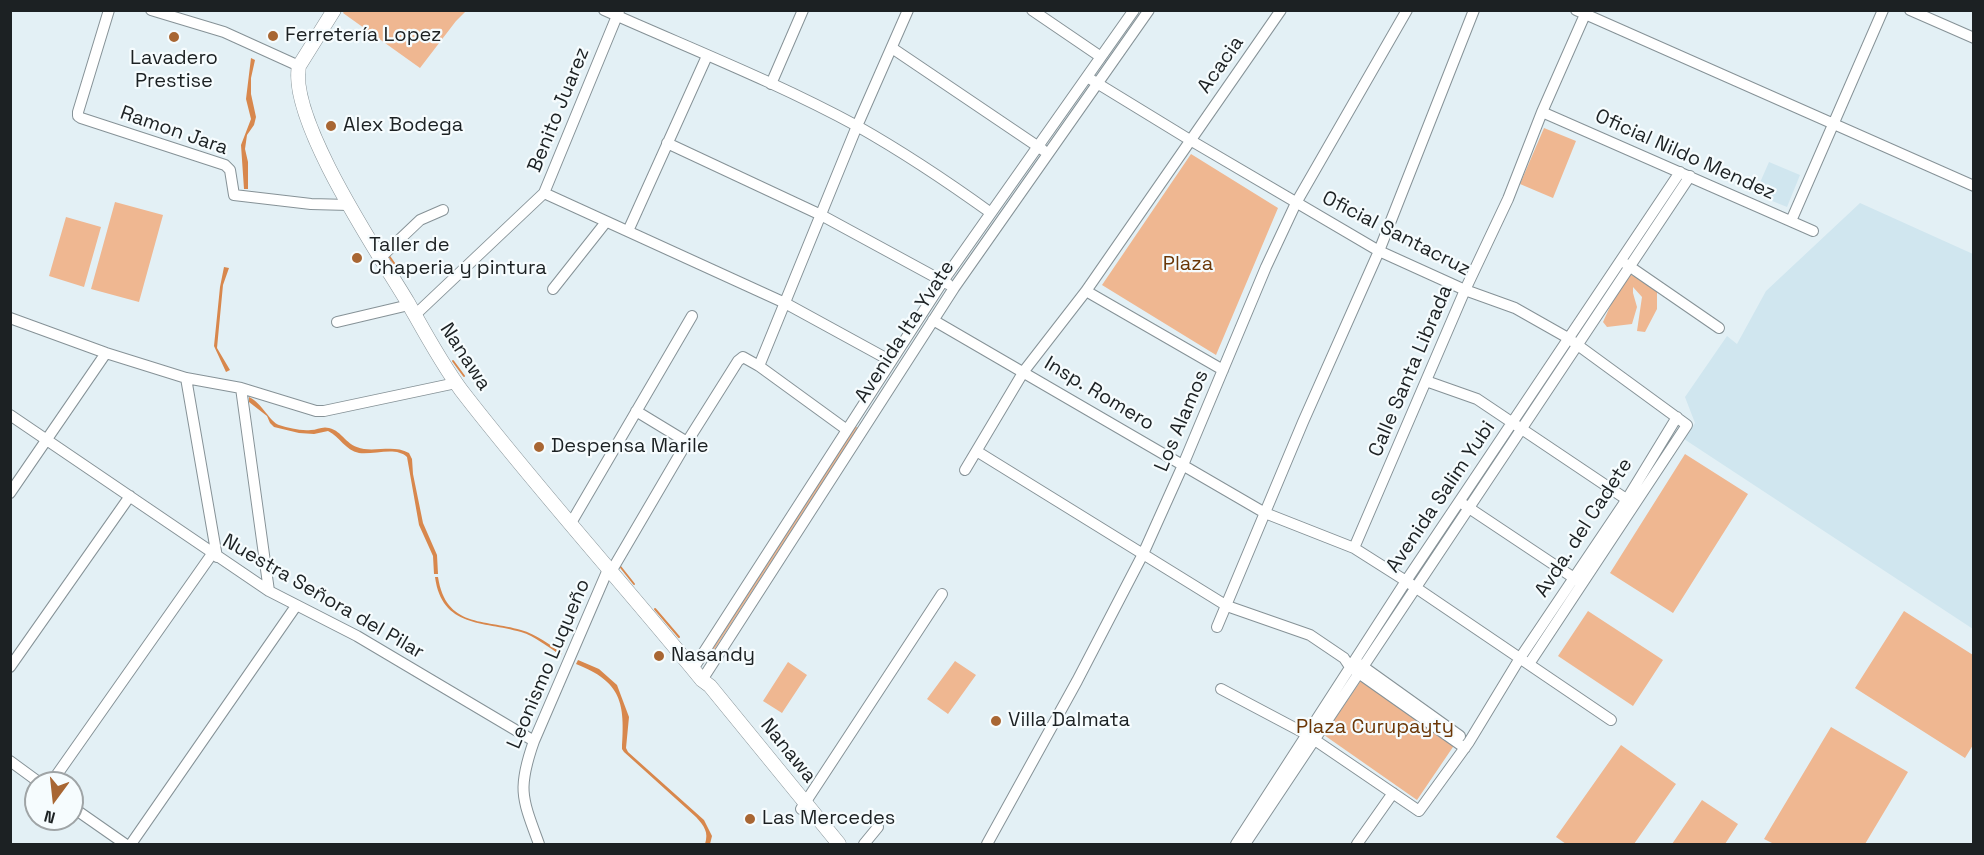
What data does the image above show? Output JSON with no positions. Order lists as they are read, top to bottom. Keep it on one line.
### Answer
{"streets":{"main road":["Nanawa"],"street":["Acacia","Benito Juarez","Ramon Jara","Oficial Nildo Mendez","Oficial Santacruz","Avenida Ita Yvate","Calle Santa Librada","Insp. Romero","Los Alamos","Avenida Salim Yubi","Avda. del Cadete","Nuestra Señora del Pilar","Leonismo Luqueño"]},"crossings":[["Acacia","Oficial Santacruz"],["Acacia","Insp. Romero"],["Benito Juarez","Nanawa"],["Ramon Jara","Nanawa"],["Oficial Nildo Mendez","Calle Santa Librada"],["Oficial Nildo Mendez","Avenida Salim Yubi"],["Oficial Santacruz","Avenida Ita Yvate"],["Oficial Santacruz","Calle Santa Librada"],["Oficial Santacruz","Los Alamos"],["Oficial Santacruz","Avenida Salim Yubi"],["Oficial Santacruz","Avda. del Cadete"],["Avenida Ita Yvate","Nanawa"],["Avenida Ita Yvate","Insp. Romero"],["Nanawa","Leonismo Luqueño"],["Calle Santa Librada","Insp. Romero"],["Insp. Romero","Los Alamos"],["Insp. Romero","Avenida Salim Yubi"],["Insp. Romero","Avda. del Cadete"],["Nuestra Señora del Pilar","Leonismo Luqueño"]],"parks":["Plaza","Plaza Curupayty"],"places":["Ferretería Lopez","Lavadero Prestise","Alex Bodega","Taller de Chaperia y pintura","Despensa Marile","Nasandy","Villa Dalmata","Las Mercedes"],"north":"bottom"}
